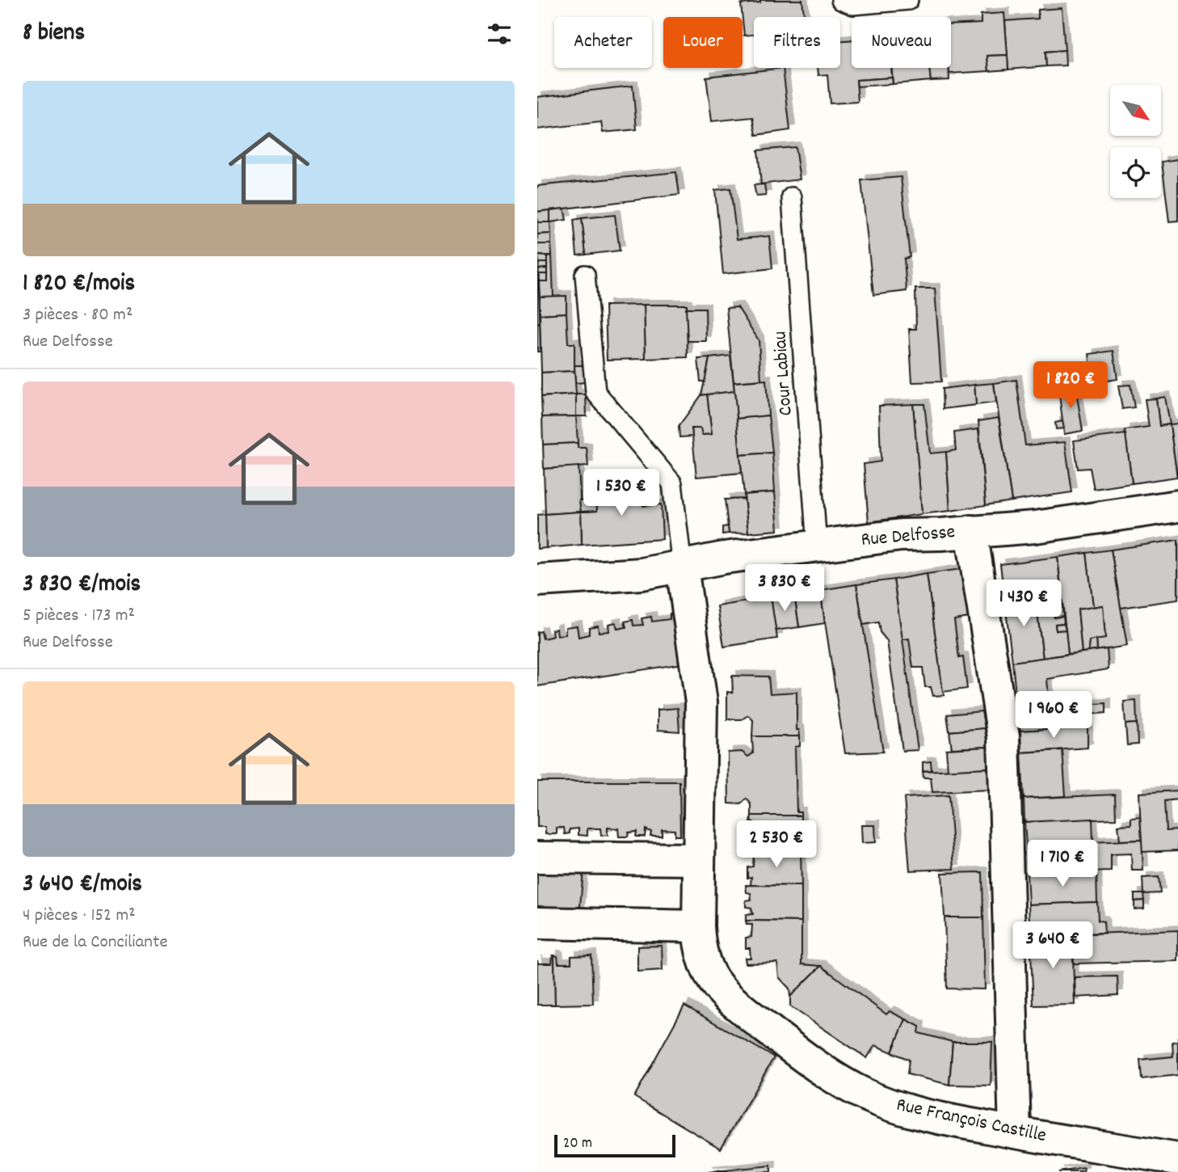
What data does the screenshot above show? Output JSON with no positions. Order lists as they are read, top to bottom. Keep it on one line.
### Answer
{"streets":{"street":["Rue Delfosse","Rue François Castille"],"lane":["Cour Labiau"]},"crossings":[["Cour Labiau","Rue Delfosse"],["Rue Delfosse","Rue François Castille"]],"scale_bar":"20 m","north":"bottom right","page":{"heading":"8 biens","chip":["Acheter","Louer","Filtres","Nouveau"],"list":[{"name":"1 820 €/mois","note":"3 pièces · 80 m² · Rue Delfosse"},{"name":"3 830 €/mois","note":"5 pièces · 173 m² · Rue Delfosse"},{"name":"3 640 €/mois","note":"4 pièces · 152 m² · Rue de la Conciliante"}],"price":["1 820 €","1 530 €","3 830 €","1 430 €","1 960 €","2 530 €","1 710 €","3 640 €"],"scale":"20 m"}}
